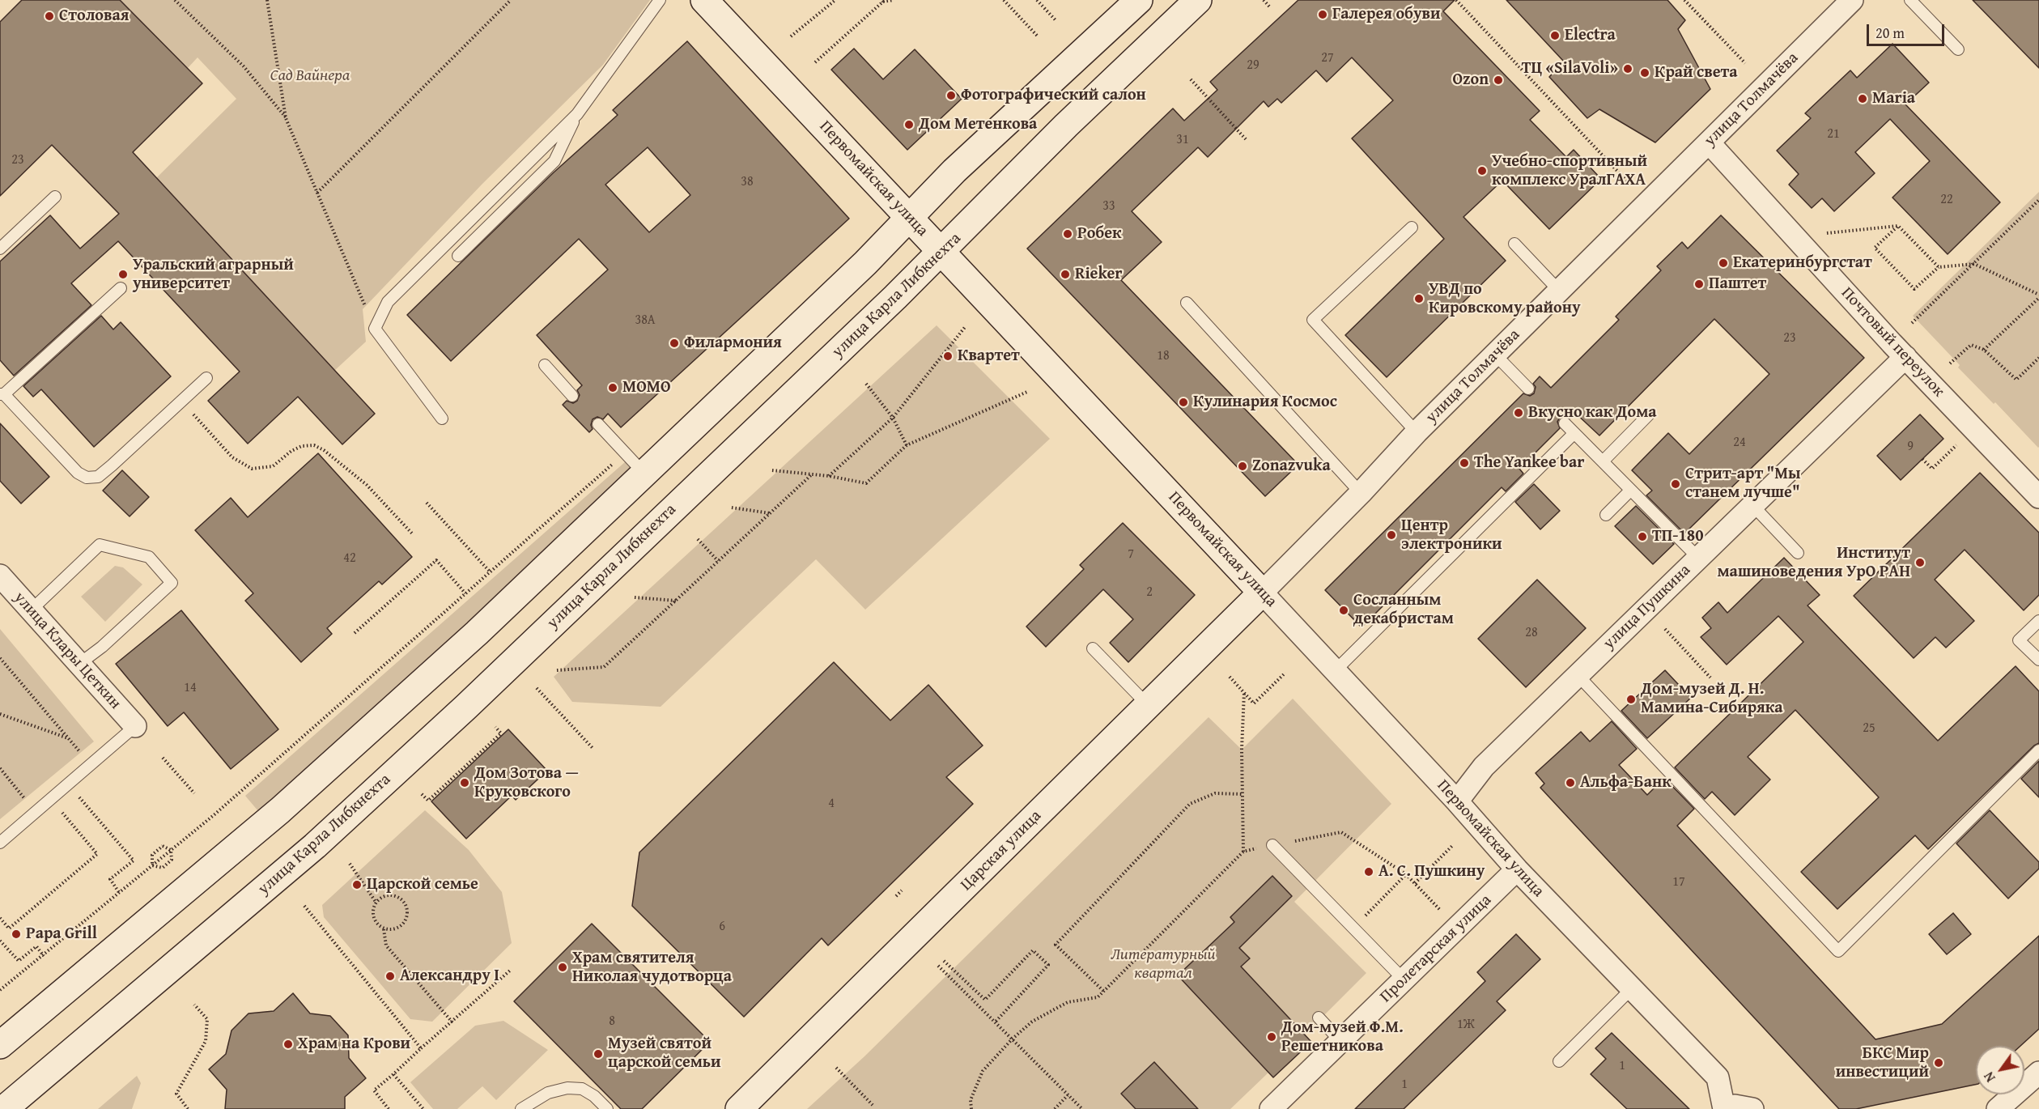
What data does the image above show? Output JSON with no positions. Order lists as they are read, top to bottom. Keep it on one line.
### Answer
{"streets":{"main road":["Первомайская улица","улица Карла Либкнехта","Царская улица"],"street":["улица Толмачёва","Почтовый переулок","улица Пушкина","улица Клары Цеткин","Пролетарская улица"]},"crossings":[["улица Толмачёва","Первомайская улица"],["улица Толмачёва","Почтовый переулок"],["улица Толмачёва","Царская улица"],["Первомайская улица","улица Карла Либкнехта"],["Первомайская улица","улица Пушкина"],["Первомайская улица","Царская улица"],["Первомайская улица","Пролетарская улица"],["Почтовый переулок","улица Пушкина"]],"parks":["Сад Вайнера","Литературный квартал"],"places":["Галерея обуви","Столовая","Electra","ТЦ «SilaVoli»","Край света","Ozon","Фотографический салон","Maria","Дом Метенкова","Учебно-спортивный комплекс УралГАХА","Робек","Екатеринбургстат","Уральский аграрный университет","Rieker","Паштет","УВД по Кировскому району","Филармония","Квартет","MOMO","Кулинария Космос","Вкусно как Дома","The Yankee bar","Zonazvuka","Стрит-арт \"Мы станем лучше\"","Центр электроники","ТП-180","Институт машиноведения УрО РАН","Сосланным декабристам","Дом-музей Д. Н. Мамина-Сибиряка","Дом Зотова — Круковского","Альфа-Банк","А. С. Пушкину","Царской семье","Papa Grill","Храм святителя Николая чудотворца","Александру I","Дом-музей Ф.М. Решетникова","Храм на Крови","Музей святой царской семьи","БКС Мир инвестиций"],"house_numbers":["27","29","21","31","23","38","22","33","38А","23","18","24","9","7","42","2","28","14","25","4","17","6","8","1Ж","1","1"],"scale_bar":"20 m","north":"bottom left"}
